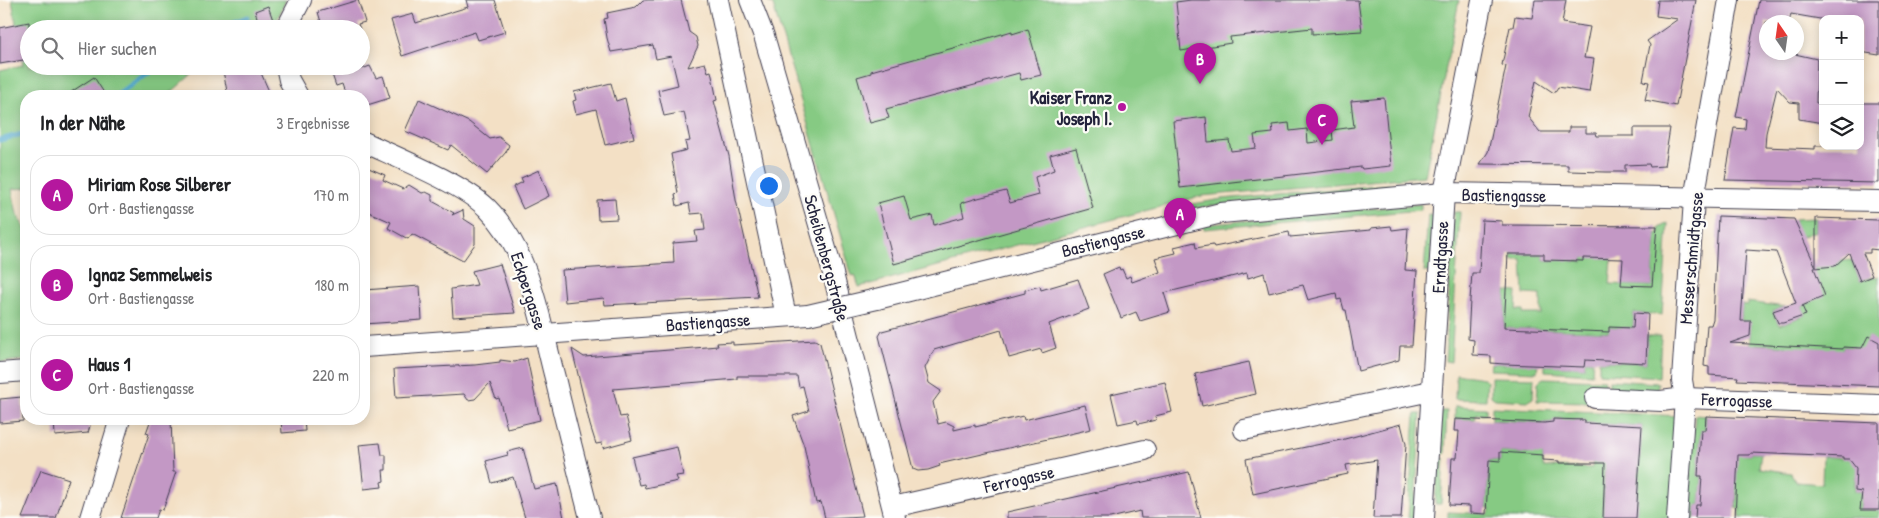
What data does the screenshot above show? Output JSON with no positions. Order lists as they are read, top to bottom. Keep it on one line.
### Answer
{"streets":{"street":["Bastiengasse","Erndtgasse","Scheibenbergstraße","Messerschmidtgasse","Eckpergasse","Ferrogasse"]},"crossings":[["Bastiengasse","Erndtgasse"],["Bastiengasse","Messerschmidtgasse"],["Bastiengasse","Eckpergasse"],["Scheibenbergstraße","Ferrogasse"],["Messerschmidtgasse","Ferrogasse"]],"places":["Kaiser Franz Joseph I."],"north":"top","page":{"map_buttons":["+","−"],"search":"Hier suchen","pins":["B","C","A"],"heading":["In der Nähe","3 Ergebnisse"],"list":[{"mark":"A","name":"Miriam Rose Silberer","note":"Ort · Bastiengasse","value":"170 m"},{"mark":"B","name":"Ignaz Semmelweis","note":"Ort · Bastiengasse","value":"180 m"},{"mark":"C","name":"Haus 1","note":"Ort · Bastiengasse","value":"220 m"}]}}
